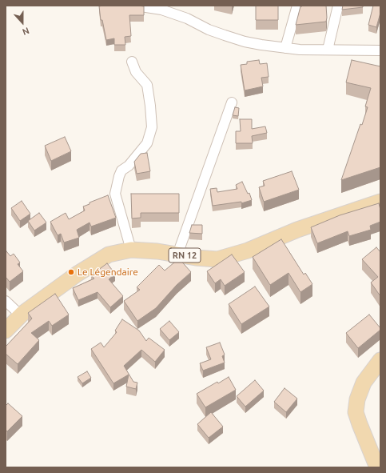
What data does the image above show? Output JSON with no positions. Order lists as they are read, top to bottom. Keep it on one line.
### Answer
{"streets":{"main road":["RN 12"]},"places":["Le Légendaire"],"north":"bottom"}
